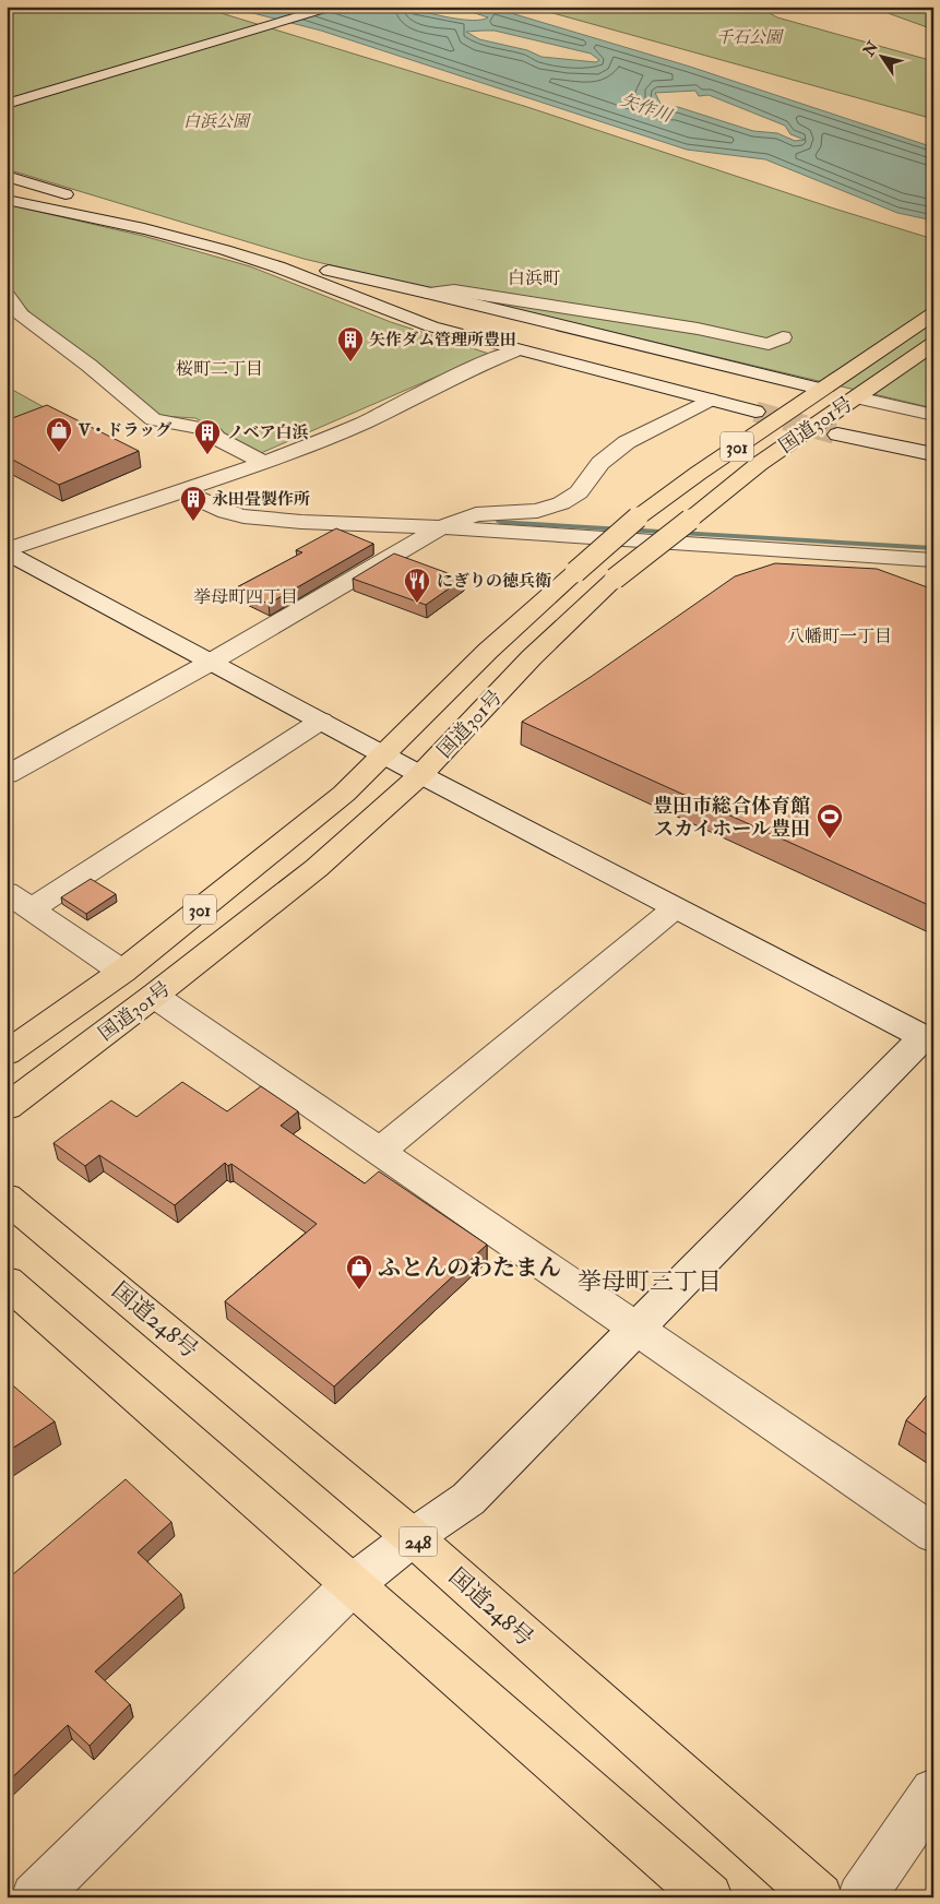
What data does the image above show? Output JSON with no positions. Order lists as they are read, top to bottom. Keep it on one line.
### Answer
{"streets":{"highway":["国道301号","301","国道248号","248"]},"districts":["白浜町","桜町二丁目","挙母町四丁目","八幡町一丁目","挙母町三丁目"],"water":["矢作川"],"parks":["千石公園","白浜公園"],"places":{"building":["矢作ダム管理所豊田","ノベア白浜","永田畳製作所"],"shop":["V・ドラッグ","ふとんのわたまん"],"restaurant":["にぎりの徳兵衛"],"sports":["豊田市総合体育館 スカイホール豊田"]},"north":"top left"}
